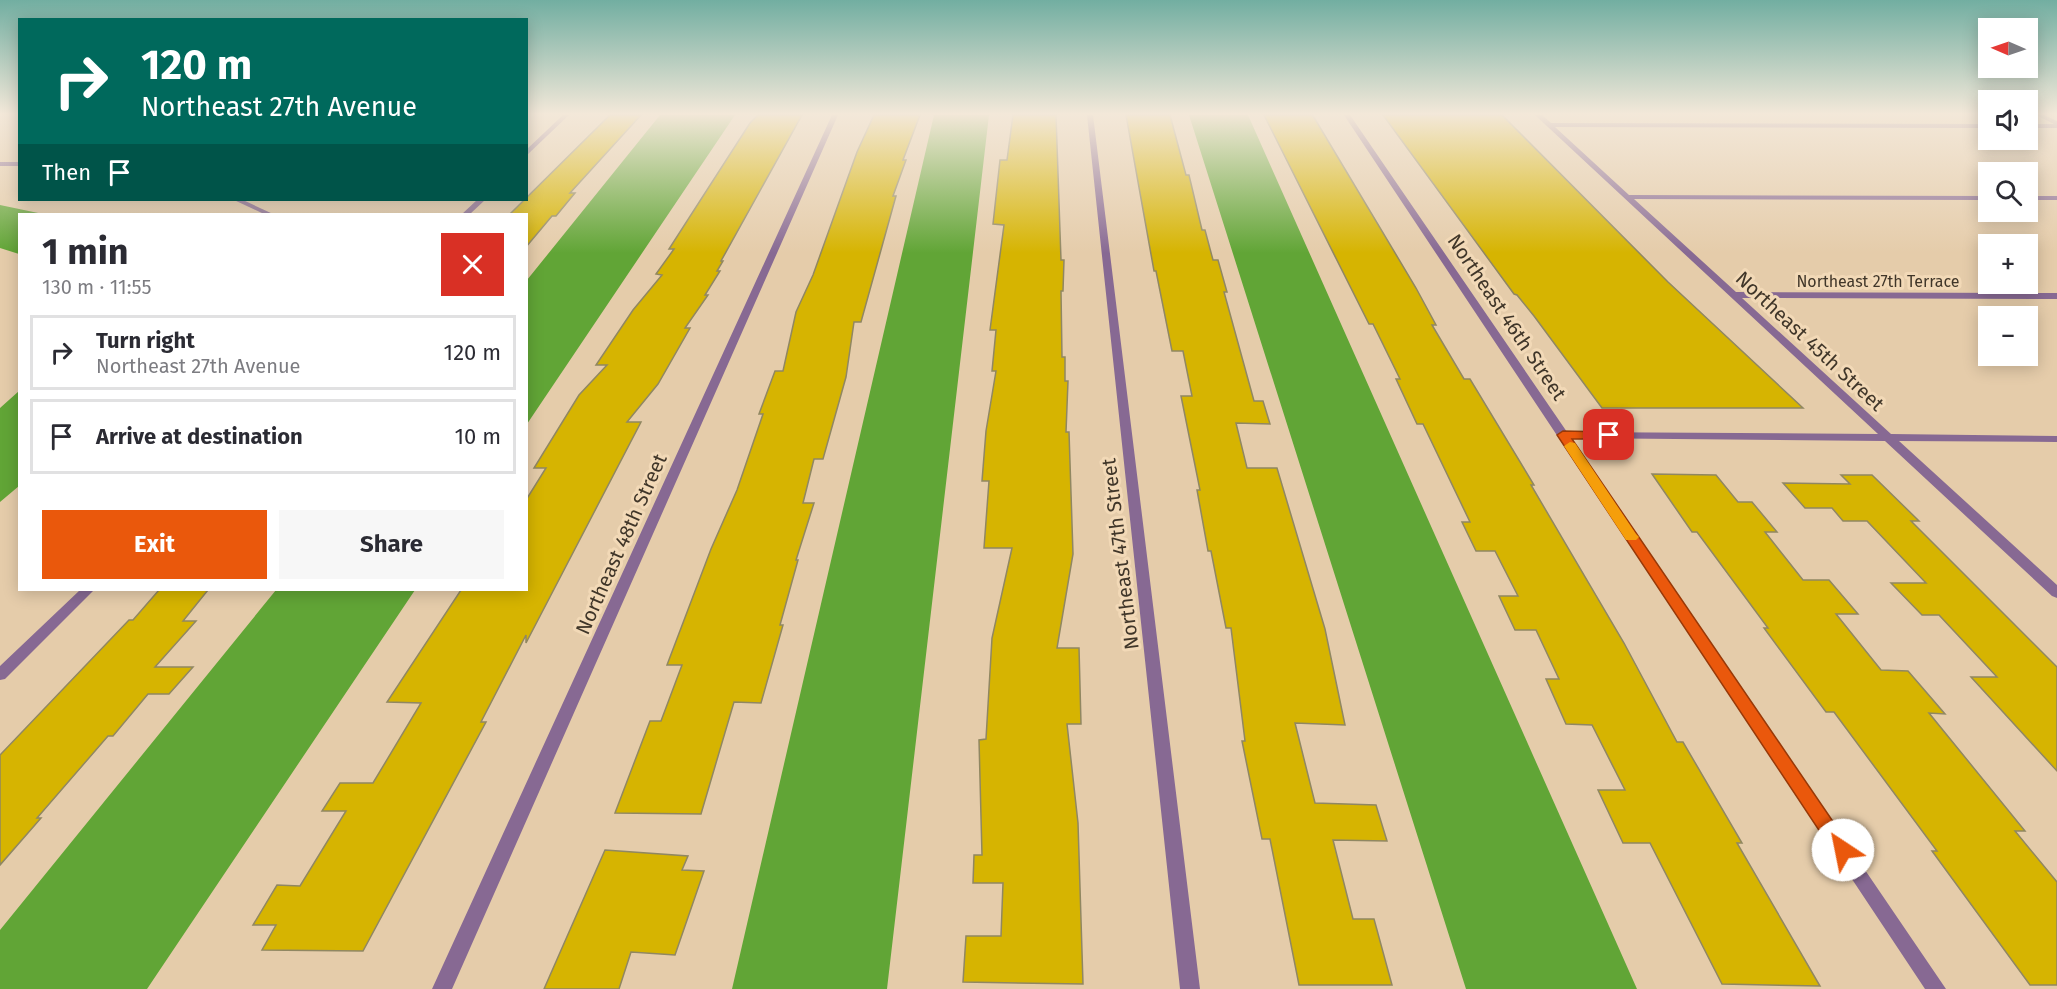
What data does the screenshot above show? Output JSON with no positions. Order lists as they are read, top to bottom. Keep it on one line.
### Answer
{"streets":{"street":["Northeast 27th Terrace","Northeast 46th Street","Northeast 45th Street","Northeast 48th Street","Northeast 47th Street"]},"crossings":[["Northeast 27th Terrace","Northeast 45th Street"]],"north":"left","page":{"map_buttons":["+","−"],"turn":["120 m","Northeast 27th Avenue"],"then":"Then","heading":["1 min","130 m · 11:55"],"list":[{"name":"Turn right","note":"Northeast 27th Avenue","value":"120 m"},{"name":"Arrive at destination","value":"10 m"}],"buttons":["Exit","Share"]}}
